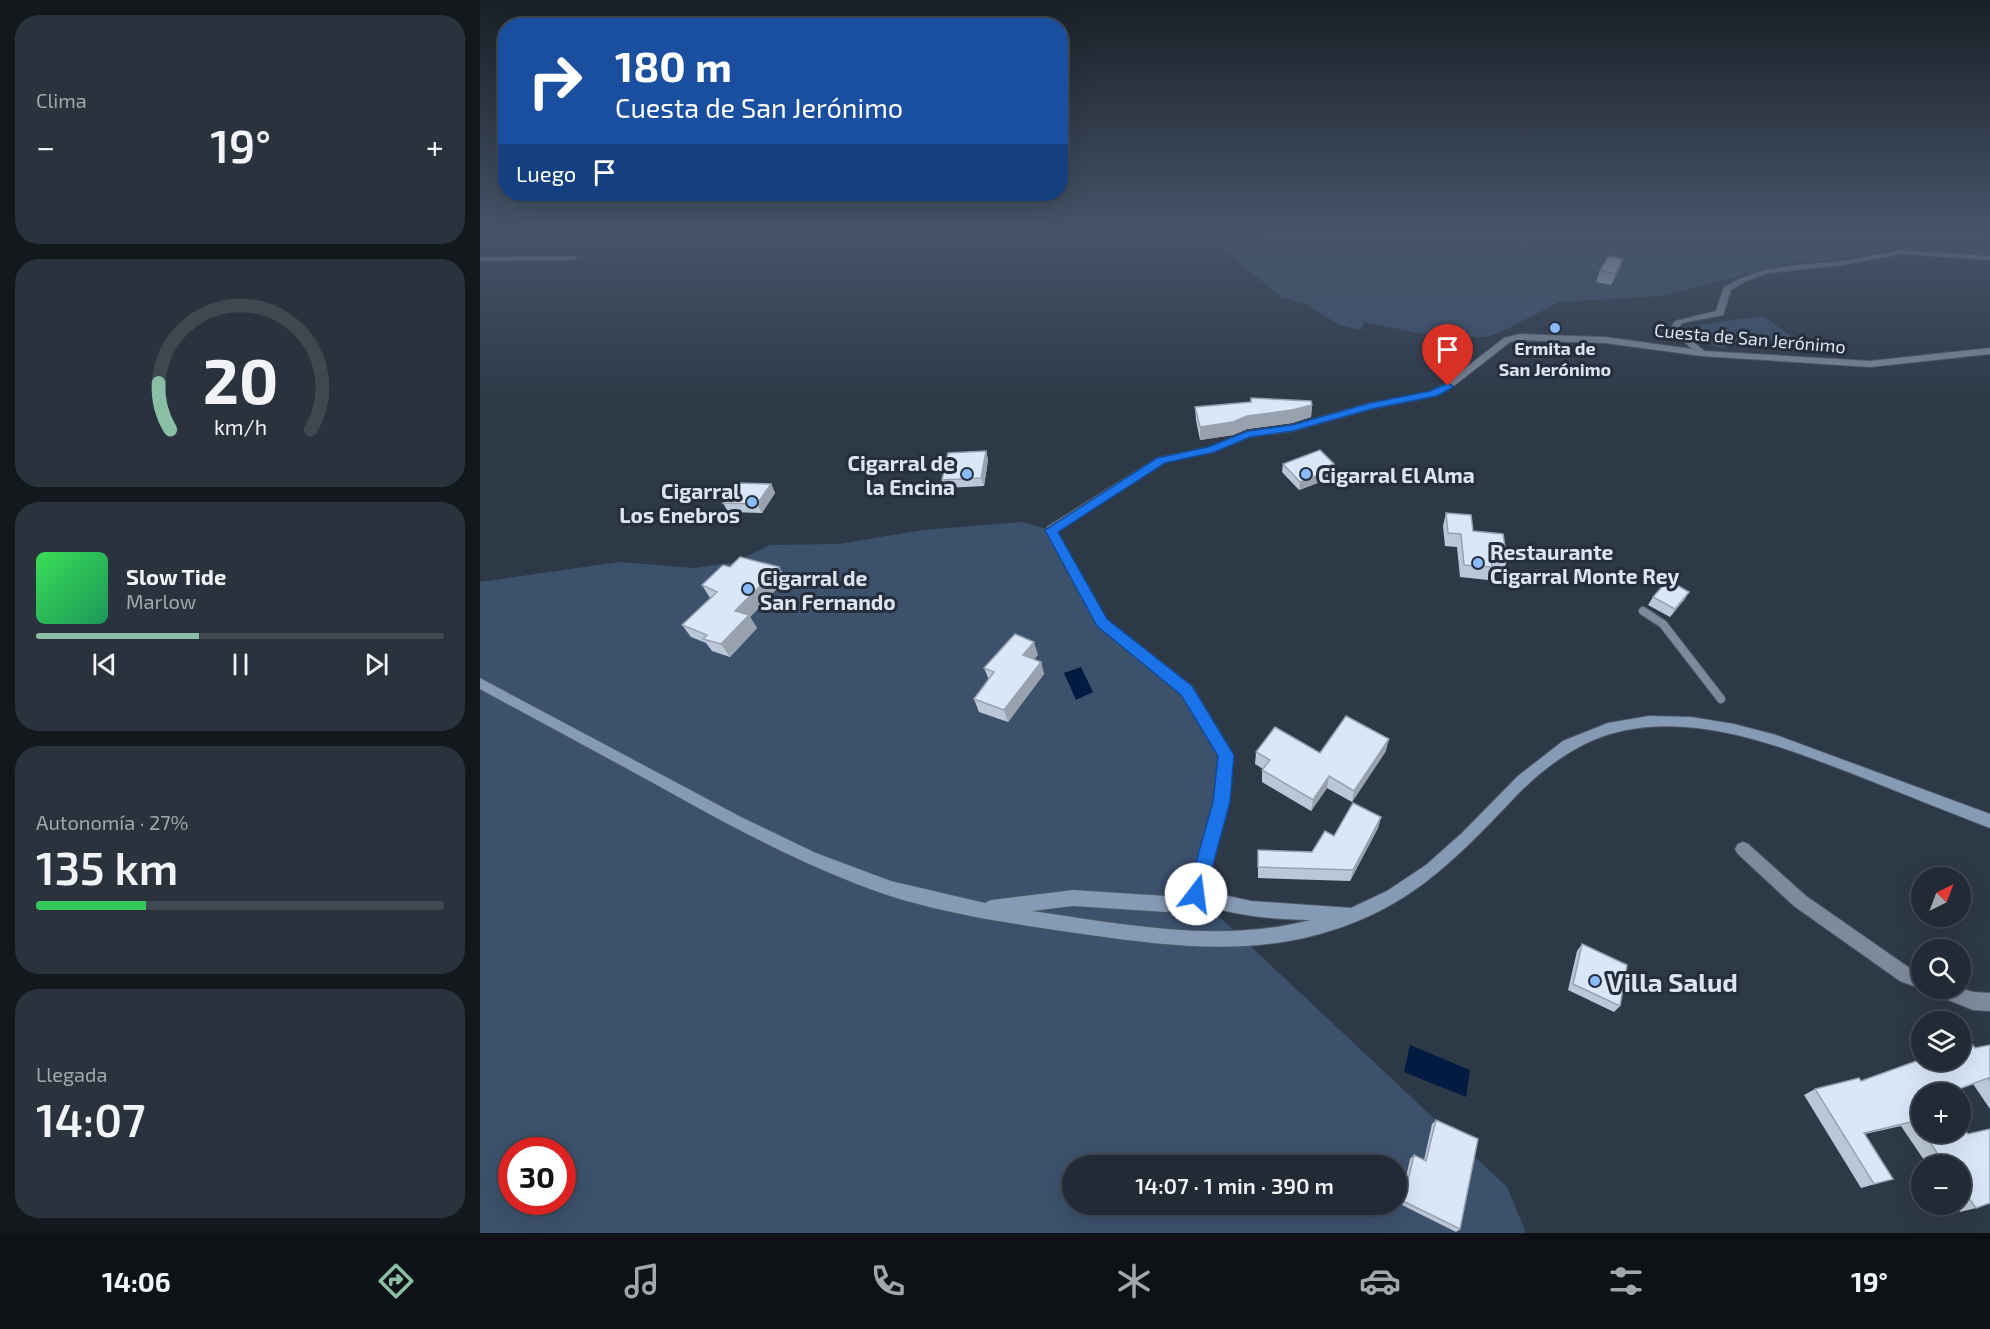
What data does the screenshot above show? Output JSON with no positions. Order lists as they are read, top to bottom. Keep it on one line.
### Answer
{"streets":{"street":["Cuesta de San Jerónimo"]},"places":["Ermita de San Jerónimo","Cigarral de la Encina","Cigarral El Alma","Cigarral Los Enebros","Restaurante Cigarral Monte Rey","Cigarral de San Fernando","Villa Salud"],"north":"top right","page":{"tile":["Clima",["Autonomía · 27%","135 km"],["Llegada","14:07"]],"turn":["180 m","Cuesta de San Jerónimo"],"heat":["−","19°","+"],"then":"Luego","song":["Slow Tide","Marlow"],"map_buttons":["+","−"],"limit":"30","trip":"14:07 · 1 min · 390 m","tabs":["14:06","19°"],"gauge":["20","km/h"]}}
